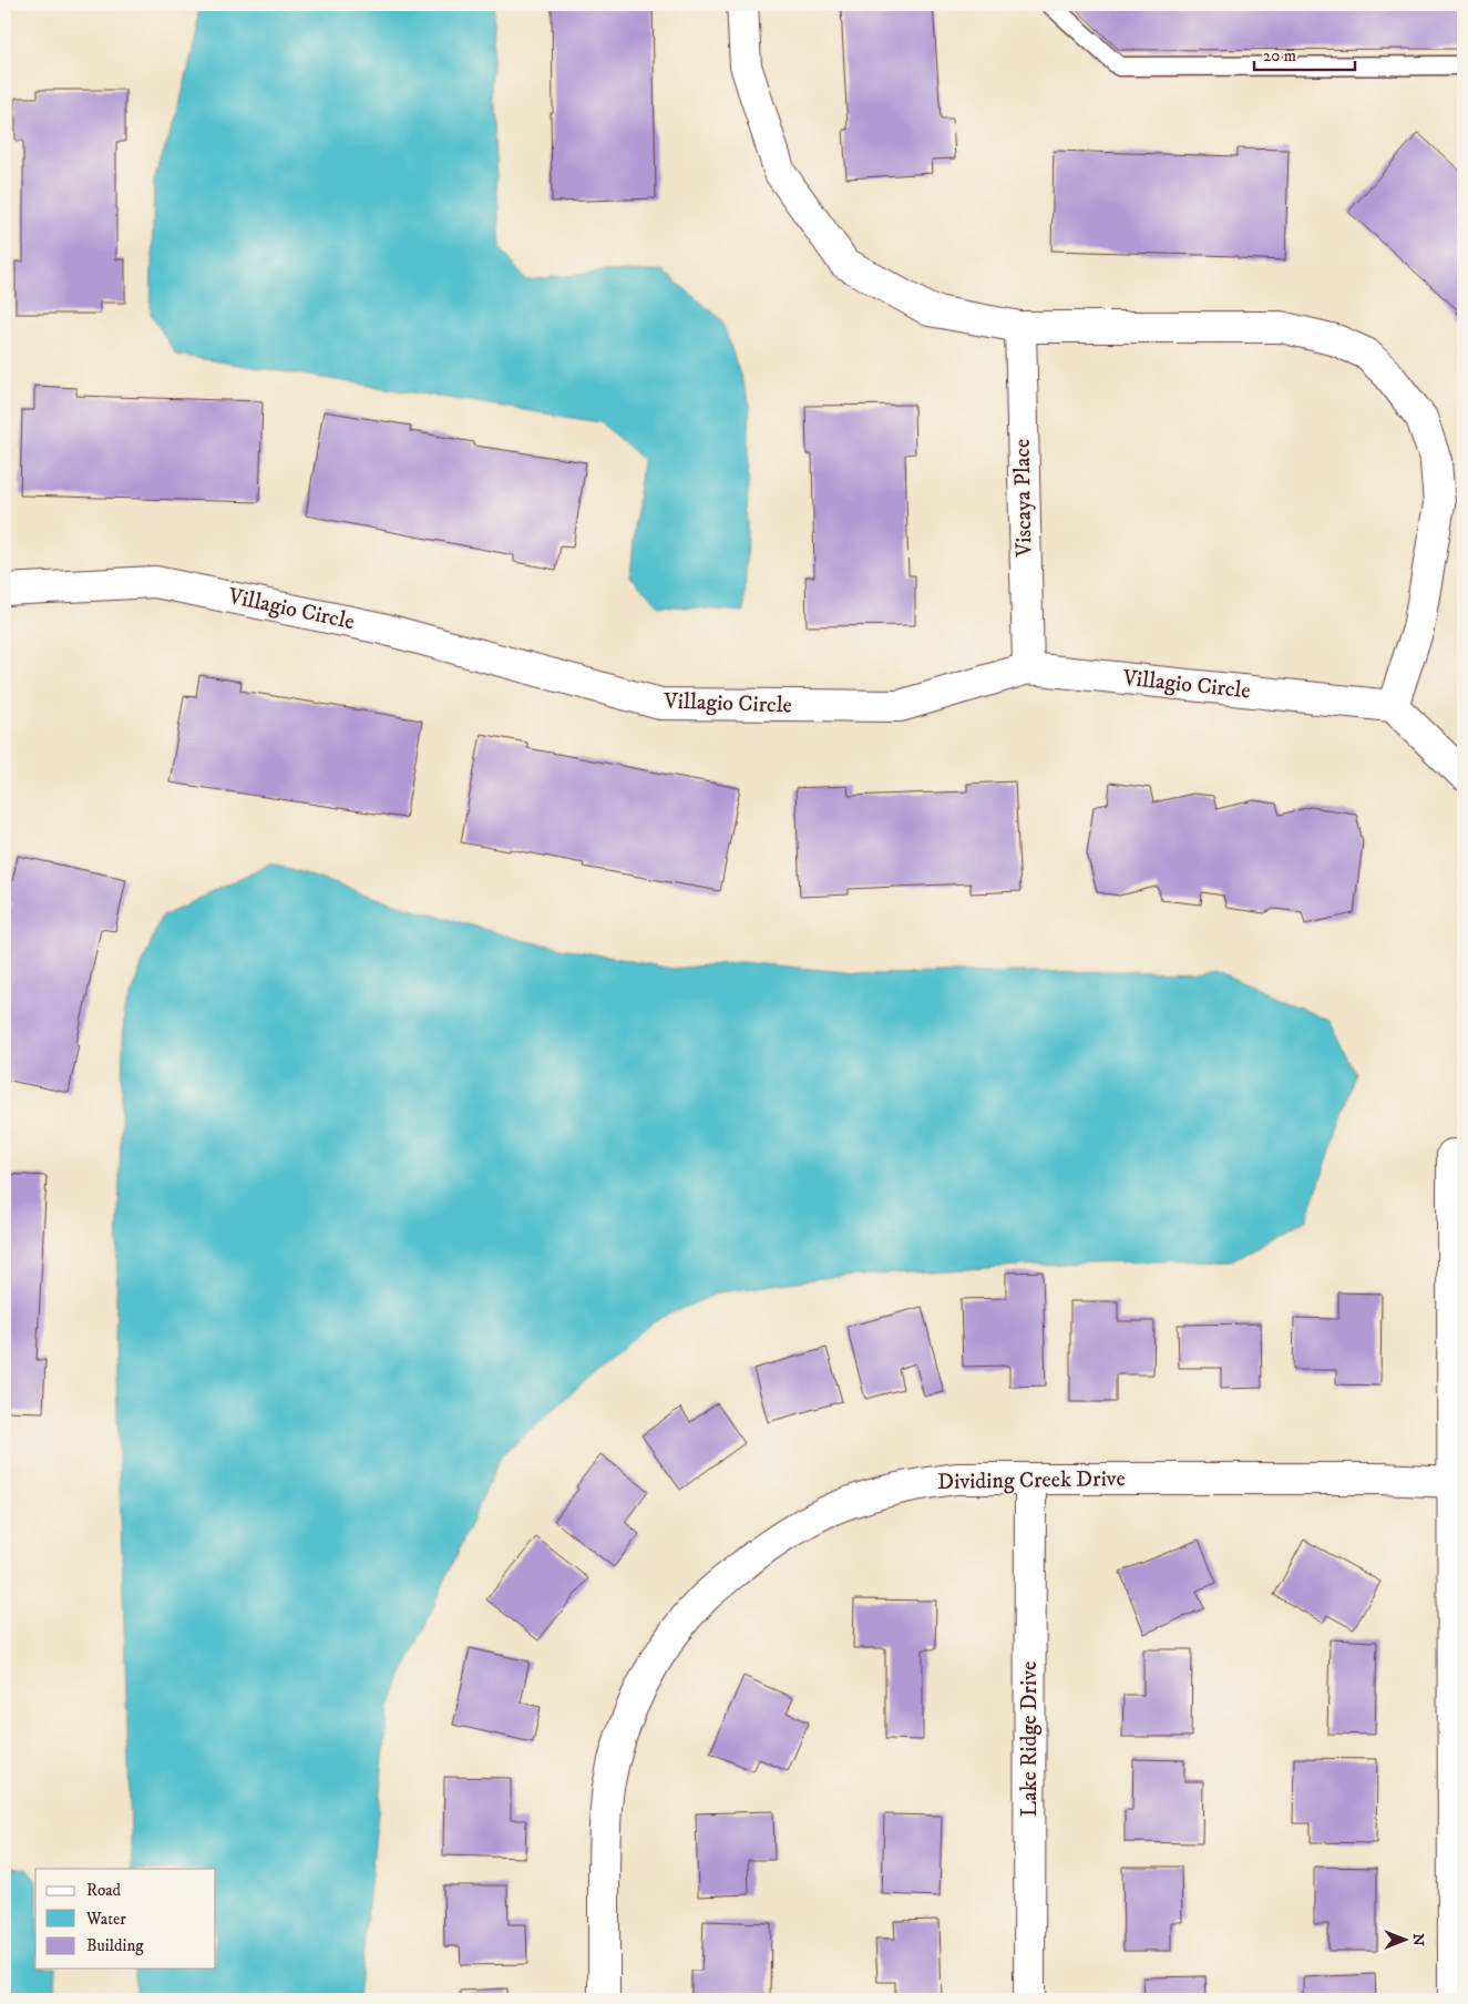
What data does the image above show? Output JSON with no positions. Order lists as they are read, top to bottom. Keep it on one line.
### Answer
{"streets":{"street":["Viscaya Place","Villagio Circle","Dividing Creek Drive","Lake Ridge Drive"]},"crossings":[["Viscaya Place","Villagio Circle"],["Dividing Creek Drive","Lake Ridge Drive"]],"legend":["Road","Water","Building"],"scale_bar":"20 m","north":"right"}
